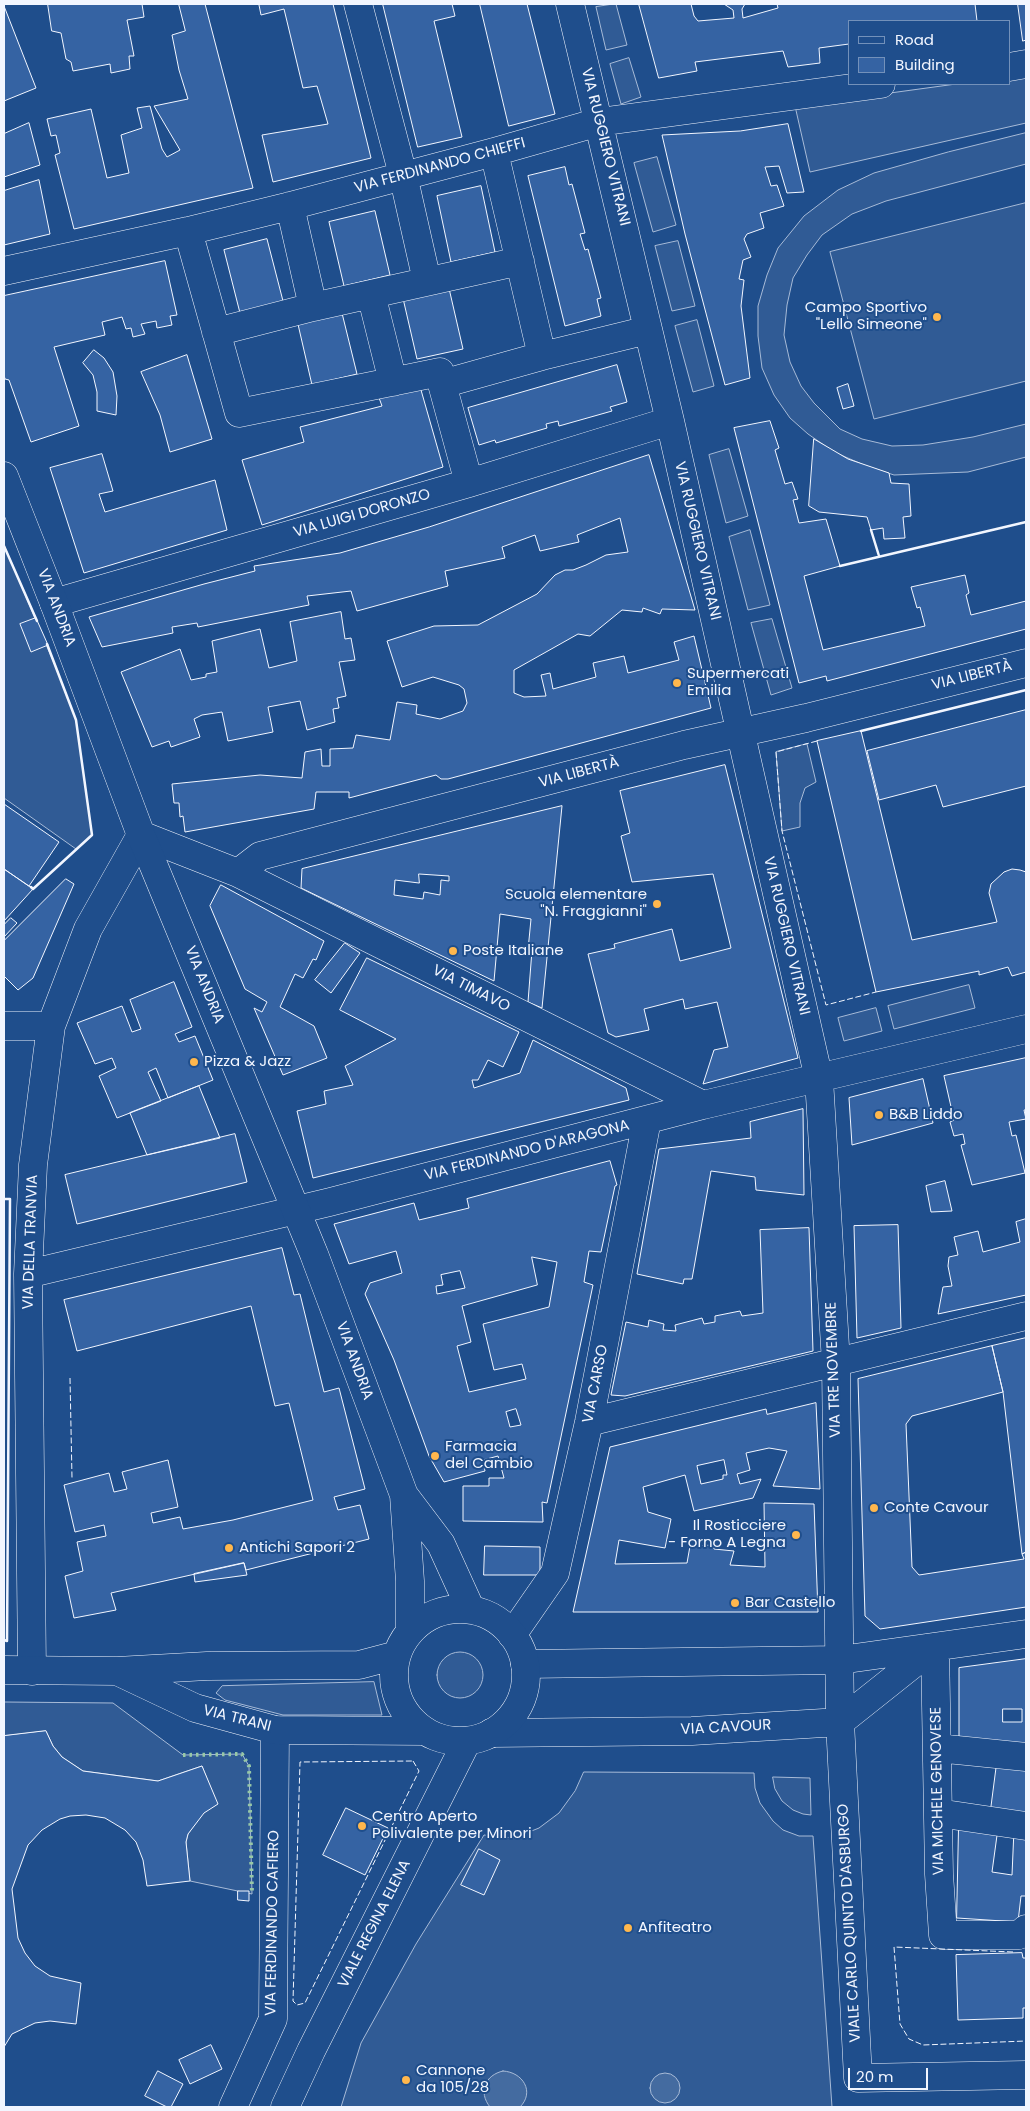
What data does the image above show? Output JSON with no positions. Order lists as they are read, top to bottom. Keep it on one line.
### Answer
{"streets":{"street":["VIA RUGGIERO VITRANI","VIA FERDINANDO CHIEFFI","VIA LUIGI DORONZO","VIA ANDRIA","VIA LIBERTÀ","VIA TIMAVO","VIA FERDINANDO D'ARAGONA","VIA DELLA TRANVIA","VIA TRE NOVEMBRE","VIA CARSO","VIA TRANI","VIA CAVOUR","VIA MICHELE GENOVESE","VIA FERDINANDO CAFIERO","VIALE CARLO QUINTO D'ASBURGO","VIALE REGINA ELENA"]},"crossings":[["VIA RUGGIERO VITRANI","VIA FERDINANDO CHIEFFI"],["VIA RUGGIERO VITRANI","VIA LUIGI DORONZO"],["VIA RUGGIERO VITRANI","VIA LIBERTÀ"],["VIA RUGGIERO VITRANI","VIA FERDINANDO D'ARAGONA"],["VIA RUGGIERO VITRANI","VIA TRE NOVEMBRE"],["VIA LUIGI DORONZO","VIA ANDRIA"],["VIA ANDRIA","VIA FERDINANDO D'ARAGONA"],["VIA ANDRIA","VIA DELLA TRANVIA"],["VIA ANDRIA","VIA CARSO"],["VIA ANDRIA","VIA TRANI"],["VIA ANDRIA","VIA CAVOUR"],["VIA ANDRIA","VIALE REGINA ELENA"],["VIA LIBERTÀ","VIA TIMAVO"],["VIA TIMAVO","VIA FERDINANDO D'ARAGONA"],["VIA FERDINANDO D'ARAGONA","VIA DELLA TRANVIA"],["VIA FERDINANDO D'ARAGONA","VIA TRE NOVEMBRE"],["VIA FERDINANDO D'ARAGONA","VIA CARSO"],["VIA DELLA TRANVIA","VIA TRANI"],["VIA TRE NOVEMBRE","VIALE CARLO QUINTO D'ASBURGO"],["VIA CARSO","VIA TRANI"],["VIA CARSO","VIA CAVOUR"],["VIA CARSO","VIALE REGINA ELENA"],["VIA TRANI","VIA CAVOUR"],["VIA TRANI","VIA FERDINANDO CAFIERO"],["VIA TRANI","VIALE REGINA ELENA"],["VIA CAVOUR","VIALE CARLO QUINTO D'ASBURGO"],["VIA CAVOUR","VIALE REGINA ELENA"]],"places":["Campo Sportivo \"Lello Simeone\"","Supermercati Emilia","Scuola elementare \"N. Fraggianni\"","Poste Italiane","Pizza & Jazz","B&B Liddo","Farmacia del Cambio","Conte Cavour","Il Rosticciere - Forno A Legna","Antichi Sapori 2","Bar Castello","Centro Aperto Polivalente per Minori","Anfiteatro","Cannone da 105/28"],"legend":["Road","Building"],"scale_bar":"20 m"}
